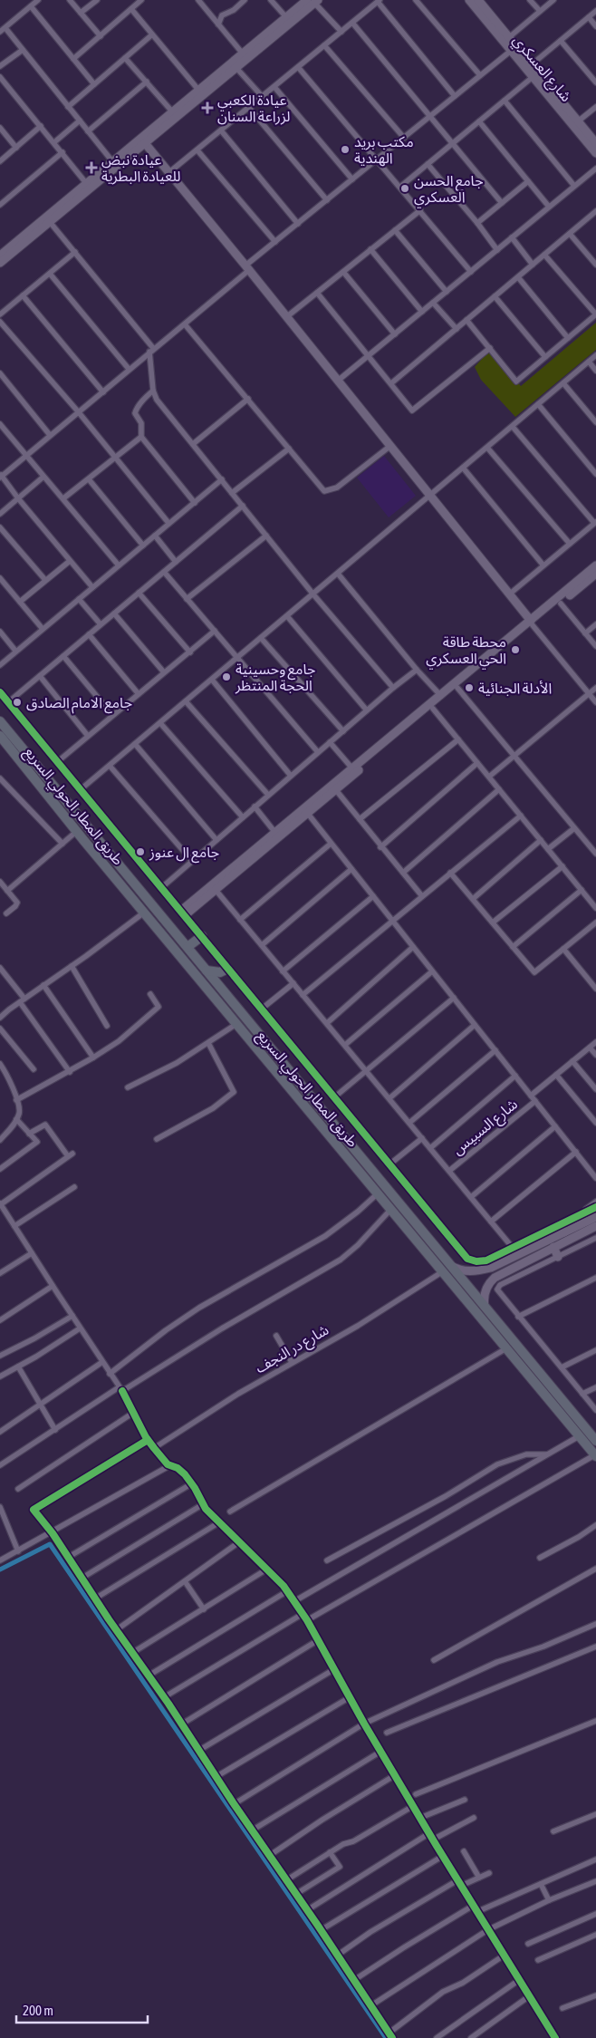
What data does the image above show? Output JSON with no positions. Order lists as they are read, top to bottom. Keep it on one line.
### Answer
{"streets":{"highway":["طريق المطار الحولي السريع"],"street":["شارع العسكري","شارع السبيس","شارع در النجف"]},"crossings":[["طريق المطار الحولي السريع","شارع در النجف"]],"places":{"health":["عيادة الكعبي لزراعة السنان","عيادة نبض للعيادة البطرية"],"other":["مكتب بريد الهندية","جامع الحسن العسكري","محطة طاقة الحي العسكري","جامع وحسينية الحجة المنتظر","الأدلة الجنائية","جامع الامام الصادق","جامع ال عنوز"]},"scale_bar":"200 m"}
